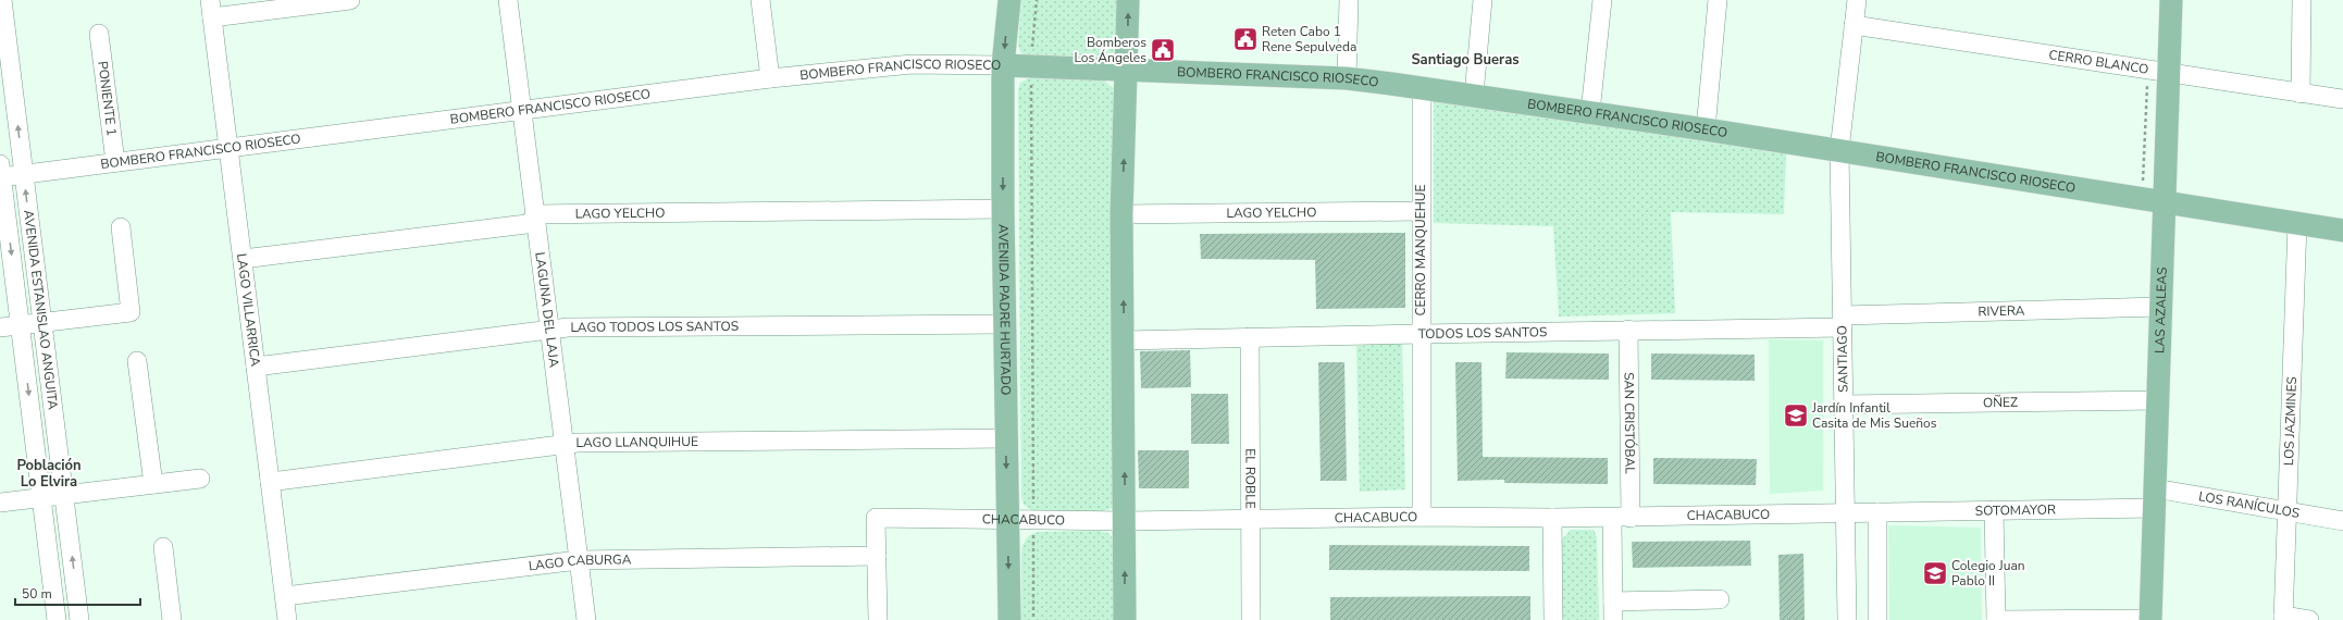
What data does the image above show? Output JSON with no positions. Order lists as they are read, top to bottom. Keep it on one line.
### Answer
{"streets":{"main road":["BOMBERO FRANCISCO RIOSECO","AVENIDA PADRE HURTADO","LAS AZALEAS"],"street":["CERRO BLANCO","PONIENTE 1","LAGO YELCHO","CERRO MANQUEHUE","AVENIDA ESTANISLAO ANGUITA","LAGO VILLARRICA","LAGUNA DEL LAJA","RIVERA","LAGO TODOS LOS SANTOS","TODOS LOS SANTOS","SANTIAGO","OÑEZ","LOS JAZMINES","SAN CRISTÓBAL","LAGO LLANQUIHUE","EL ROBLE","LOS RANÍCULOS","SOTOMAYOR","CHACABUCO","LAGO CABURGA"]},"crossings":[["CERRO BLANCO","LAS AZALEAS"],["CERRO BLANCO","SANTIAGO"],["BOMBERO FRANCISCO RIOSECO","PONIENTE 1"],["BOMBERO FRANCISCO RIOSECO","CERRO MANQUEHUE"],["BOMBERO FRANCISCO RIOSECO","AVENIDA ESTANISLAO ANGUITA"],["BOMBERO FRANCISCO RIOSECO","LAGO VILLARRICA"],["BOMBERO FRANCISCO RIOSECO","LAGUNA DEL LAJA"],["BOMBERO FRANCISCO RIOSECO","AVENIDA PADRE HURTADO"],["BOMBERO FRANCISCO RIOSECO","LAS AZALEAS"],["BOMBERO FRANCISCO RIOSECO","SANTIAGO"],["BOMBERO FRANCISCO RIOSECO","LOS JAZMINES"],["LAGO YELCHO","CERRO MANQUEHUE"],["LAGO YELCHO","LAGO VILLARRICA"],["LAGO YELCHO","LAGUNA DEL LAJA"],["LAGO YELCHO","AVENIDA PADRE HURTADO"],["CERRO MANQUEHUE","TODOS LOS SANTOS"],["CERRO MANQUEHUE","CHACABUCO"],["LAGO VILLARRICA","LAGO TODOS LOS SANTOS"],["LAGO VILLARRICA","LAGO LLANQUIHUE"],["LAGO VILLARRICA","LAGO CABURGA"],["LAGUNA DEL LAJA","LAGO TODOS LOS SANTOS"],["LAGUNA DEL LAJA","LAGO LLANQUIHUE"],["LAGUNA DEL LAJA","LAGO CABURGA"],["AVENIDA PADRE HURTADO","LAGO TODOS LOS SANTOS"],["AVENIDA PADRE HURTADO","LAGO LLANQUIHUE"],["AVENIDA PADRE HURTADO","CHACABUCO"],["LAS AZALEAS","RIVERA"],["LAS AZALEAS","OÑEZ"],["LAS AZALEAS","LOS RANÍCULOS"],["LAS AZALEAS","SOTOMAYOR"],["RIVERA","TODOS LOS SANTOS"],["RIVERA","SANTIAGO"],["TODOS LOS SANTOS","SANTIAGO"],["TODOS LOS SANTOS","SAN CRISTÓBAL"],["TODOS LOS SANTOS","EL ROBLE"],["SANTIAGO","OÑEZ"],["SANTIAGO","CHACABUCO"],["LOS JAZMINES","LOS RANÍCULOS"],["SAN CRISTÓBAL","CHACABUCO"],["EL ROBLE","CHACABUCO"],["LOS RANÍCULOS","SOTOMAYOR"],["SOTOMAYOR","CHACABUCO"],["CHACABUCO","LAGO CABURGA"]],"districts":["Santiago Bueras","Población Lo Elvira"],"places":{"public building":["Reten Cabo 1 Rene Sepulveda","Bomberos Los Ángeles"],"school or university":["Jardín Infantil Casita de Mis Sueños","Colegio Juan Pablo II"]},"scale_bar":"50 m"}
